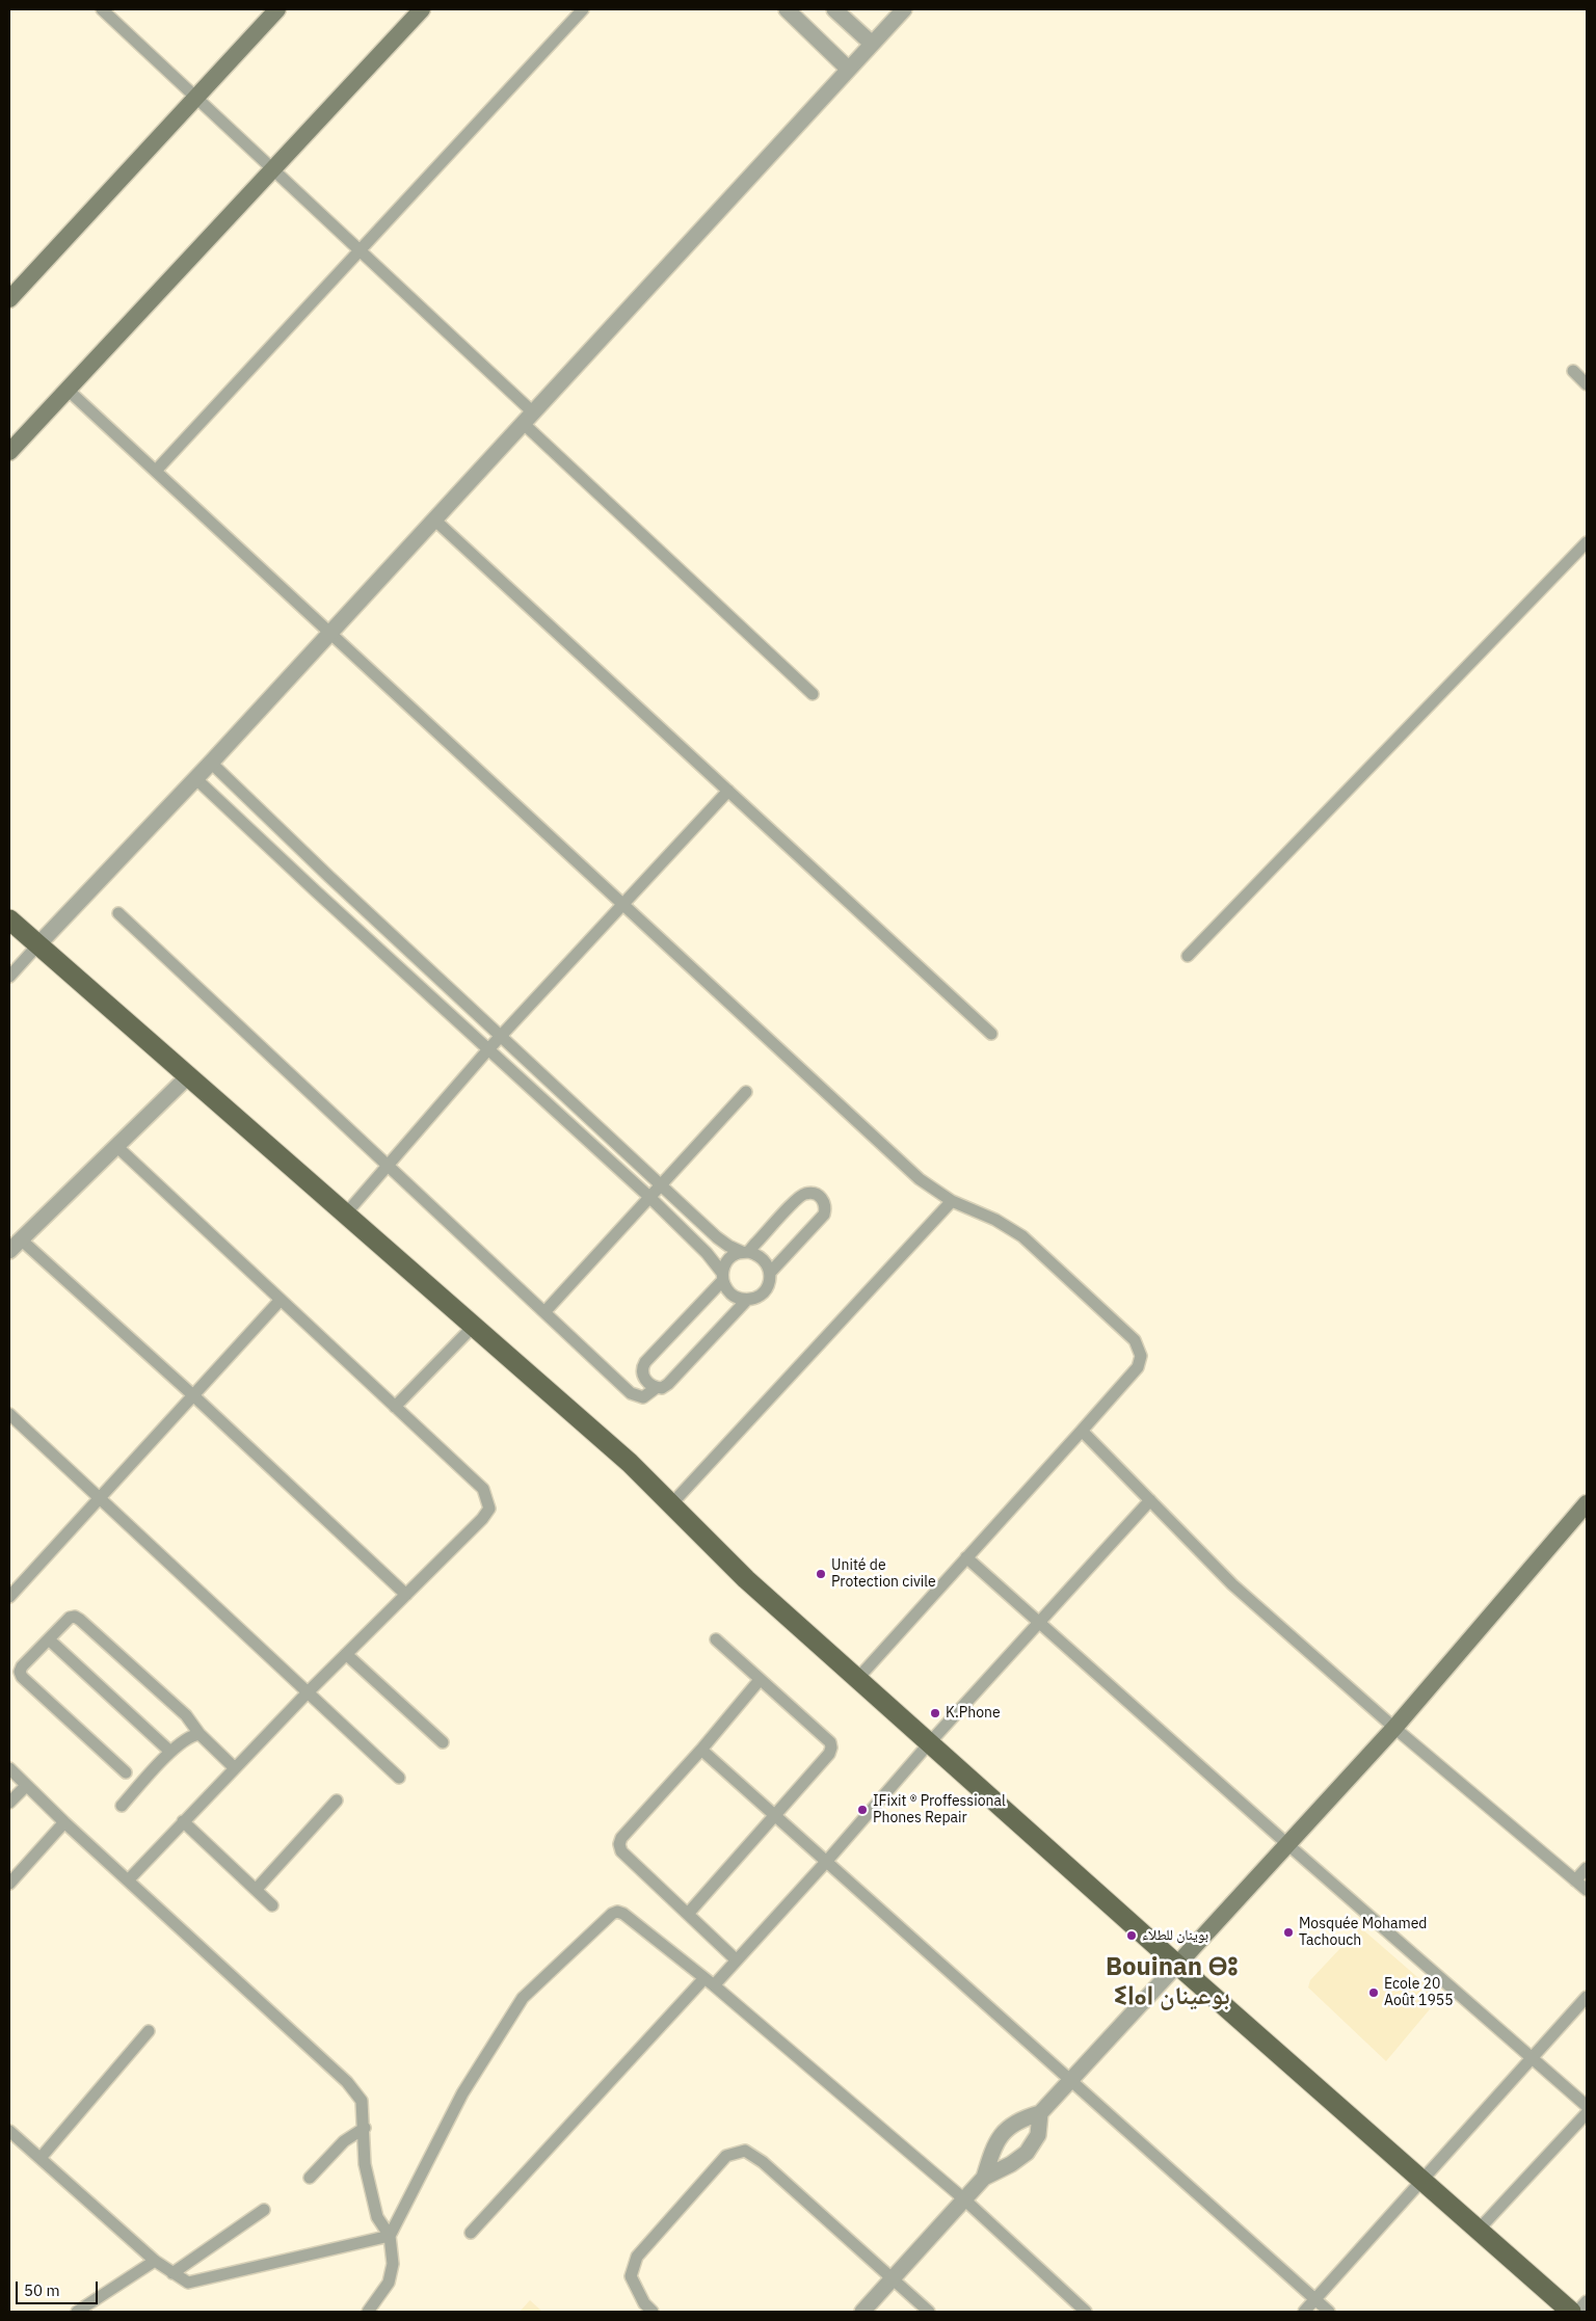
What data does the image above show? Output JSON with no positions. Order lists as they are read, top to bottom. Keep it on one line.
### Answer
{"districts":["Bouinan ⴱⵓ ⵉⵏⴰⵏ بوعينان"],"places":["Unité de Protection civile","K.Phone","IFixit ® Proffessional Phones Repair","Mosquée Mohamed Tachouch","بوينان للطلاء","Ecole 20 Août 1955"],"scale_bar":"50 m"}
